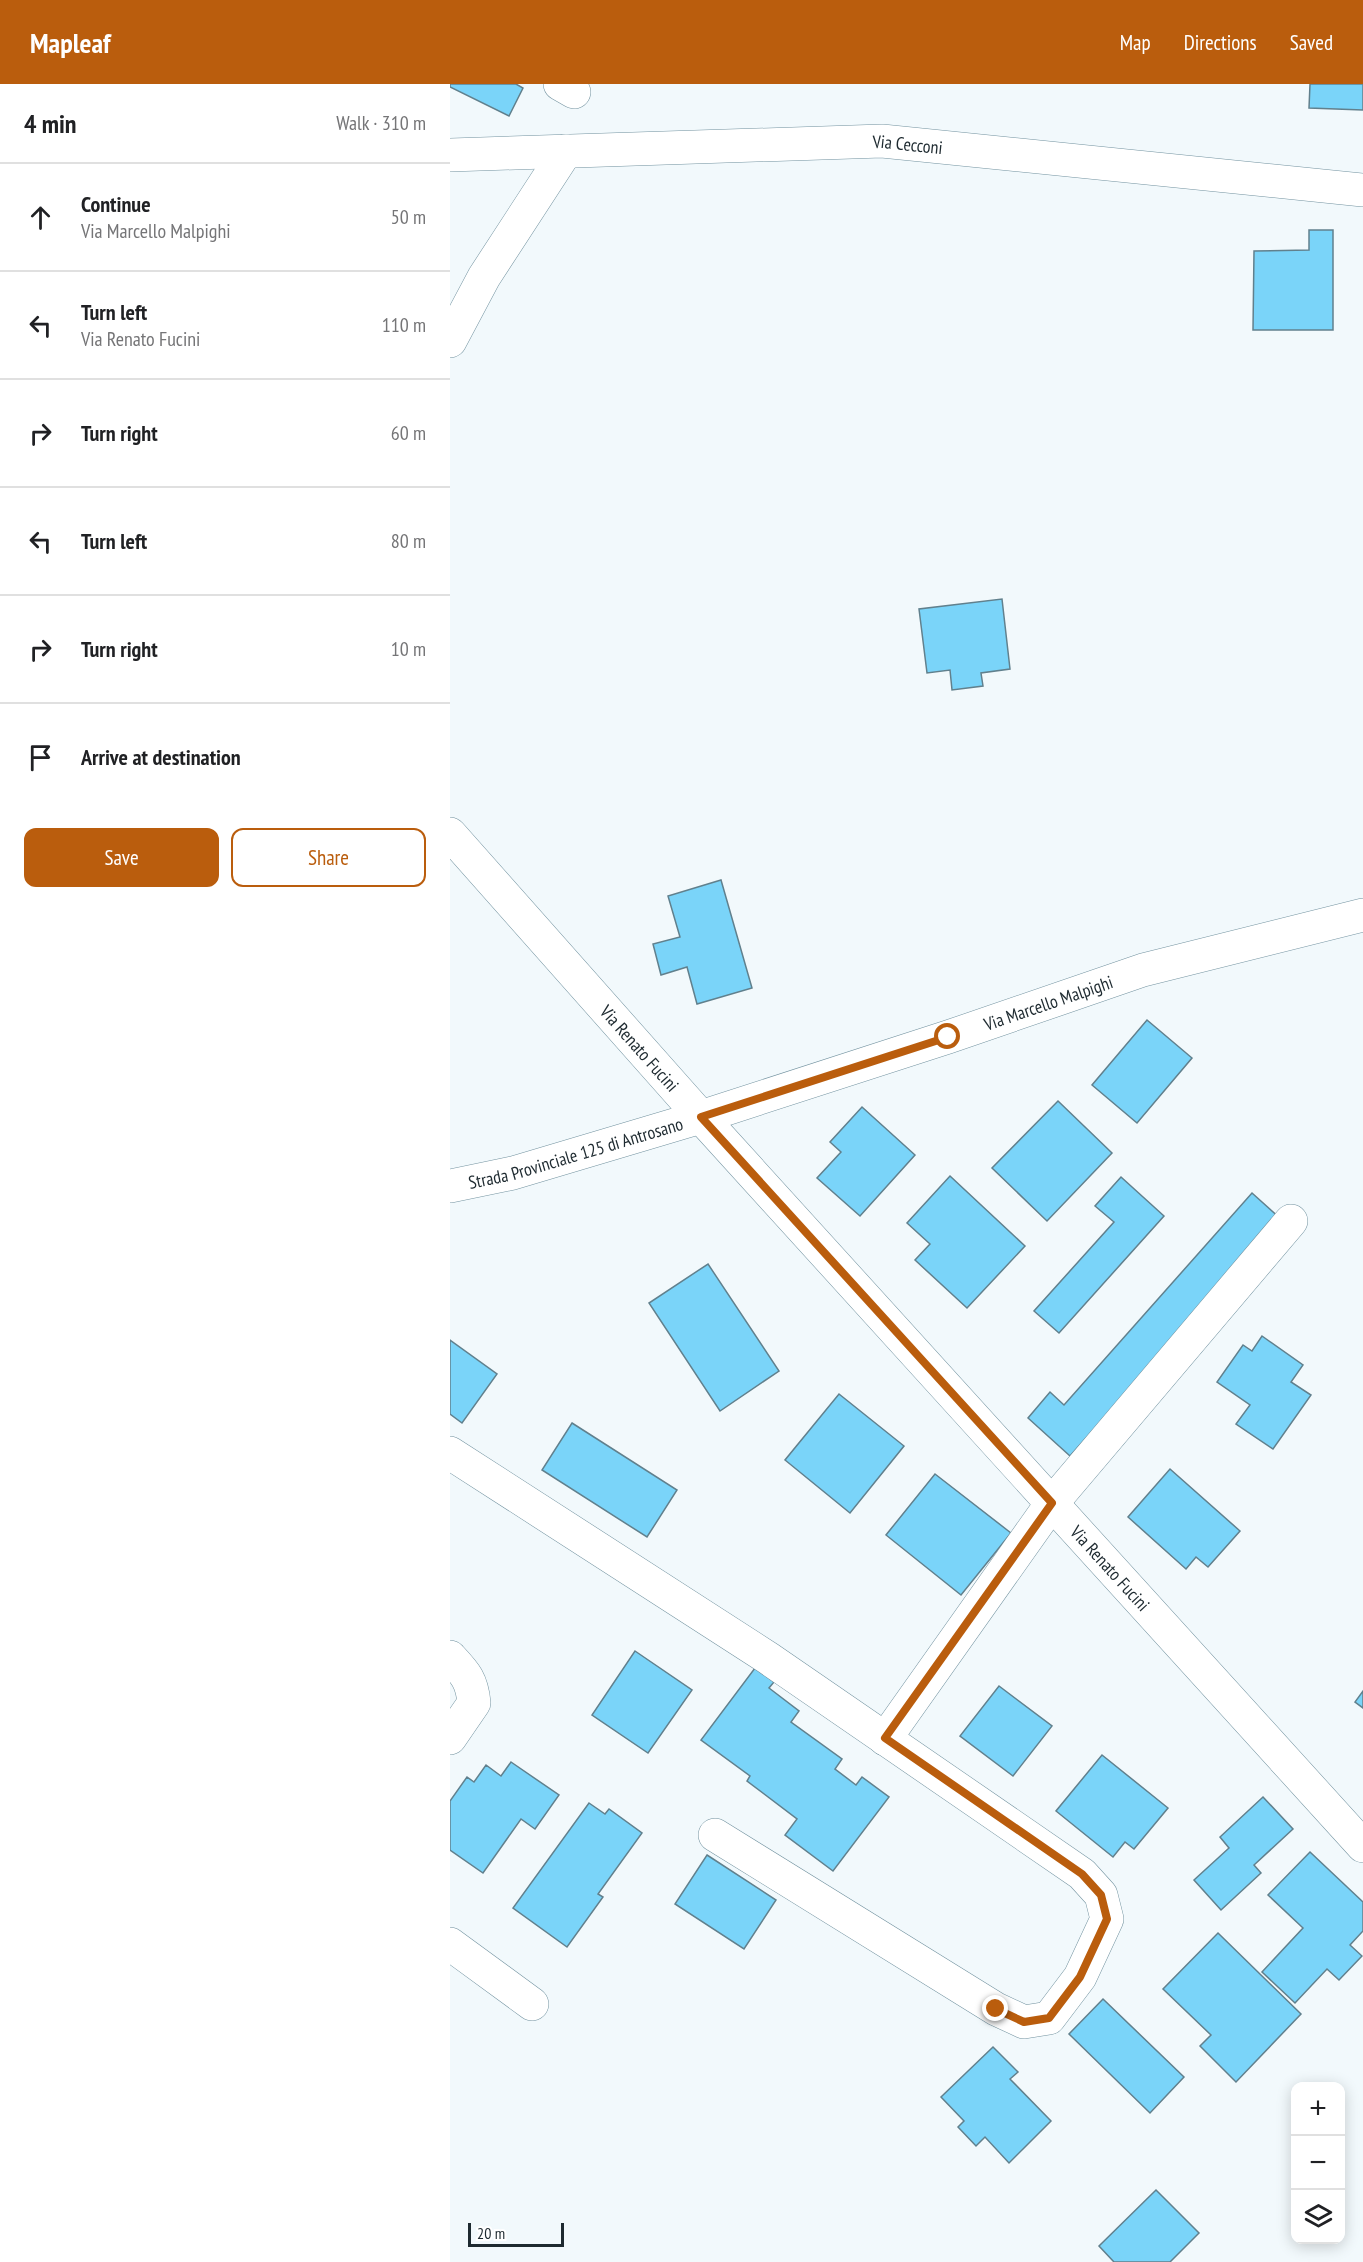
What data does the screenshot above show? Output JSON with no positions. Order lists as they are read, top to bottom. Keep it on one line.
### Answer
{"streets":{"street":["Via Cecconi","Via Marcello Malpighi","Via Renato Fucini","Strada Provinciale 125 di Antrosano"]},"crossings":[["Via Marcello Malpighi","Via Renato Fucini"],["Via Marcello Malpighi","Strada Provinciale 125 di Antrosano"],["Via Renato Fucini","Strada Provinciale 125 di Antrosano"]],"scale_bar":"20 m","page":{"header":"Mapleaf","nav":["Map","Directions","Saved"],"heading":["4 min","Walk · 310 m"],"list":[["Continue","Via Marcello Malpighi","50 m"],["Turn left","Via Renato Fucini","110 m"],["Turn right","60 m"],["Turn left","80 m"],["Turn right","10 m"],"Arrive at destination"],"buttons":["Save","Share"],"map_buttons":["+","−"],"scale":"20 m"}}
